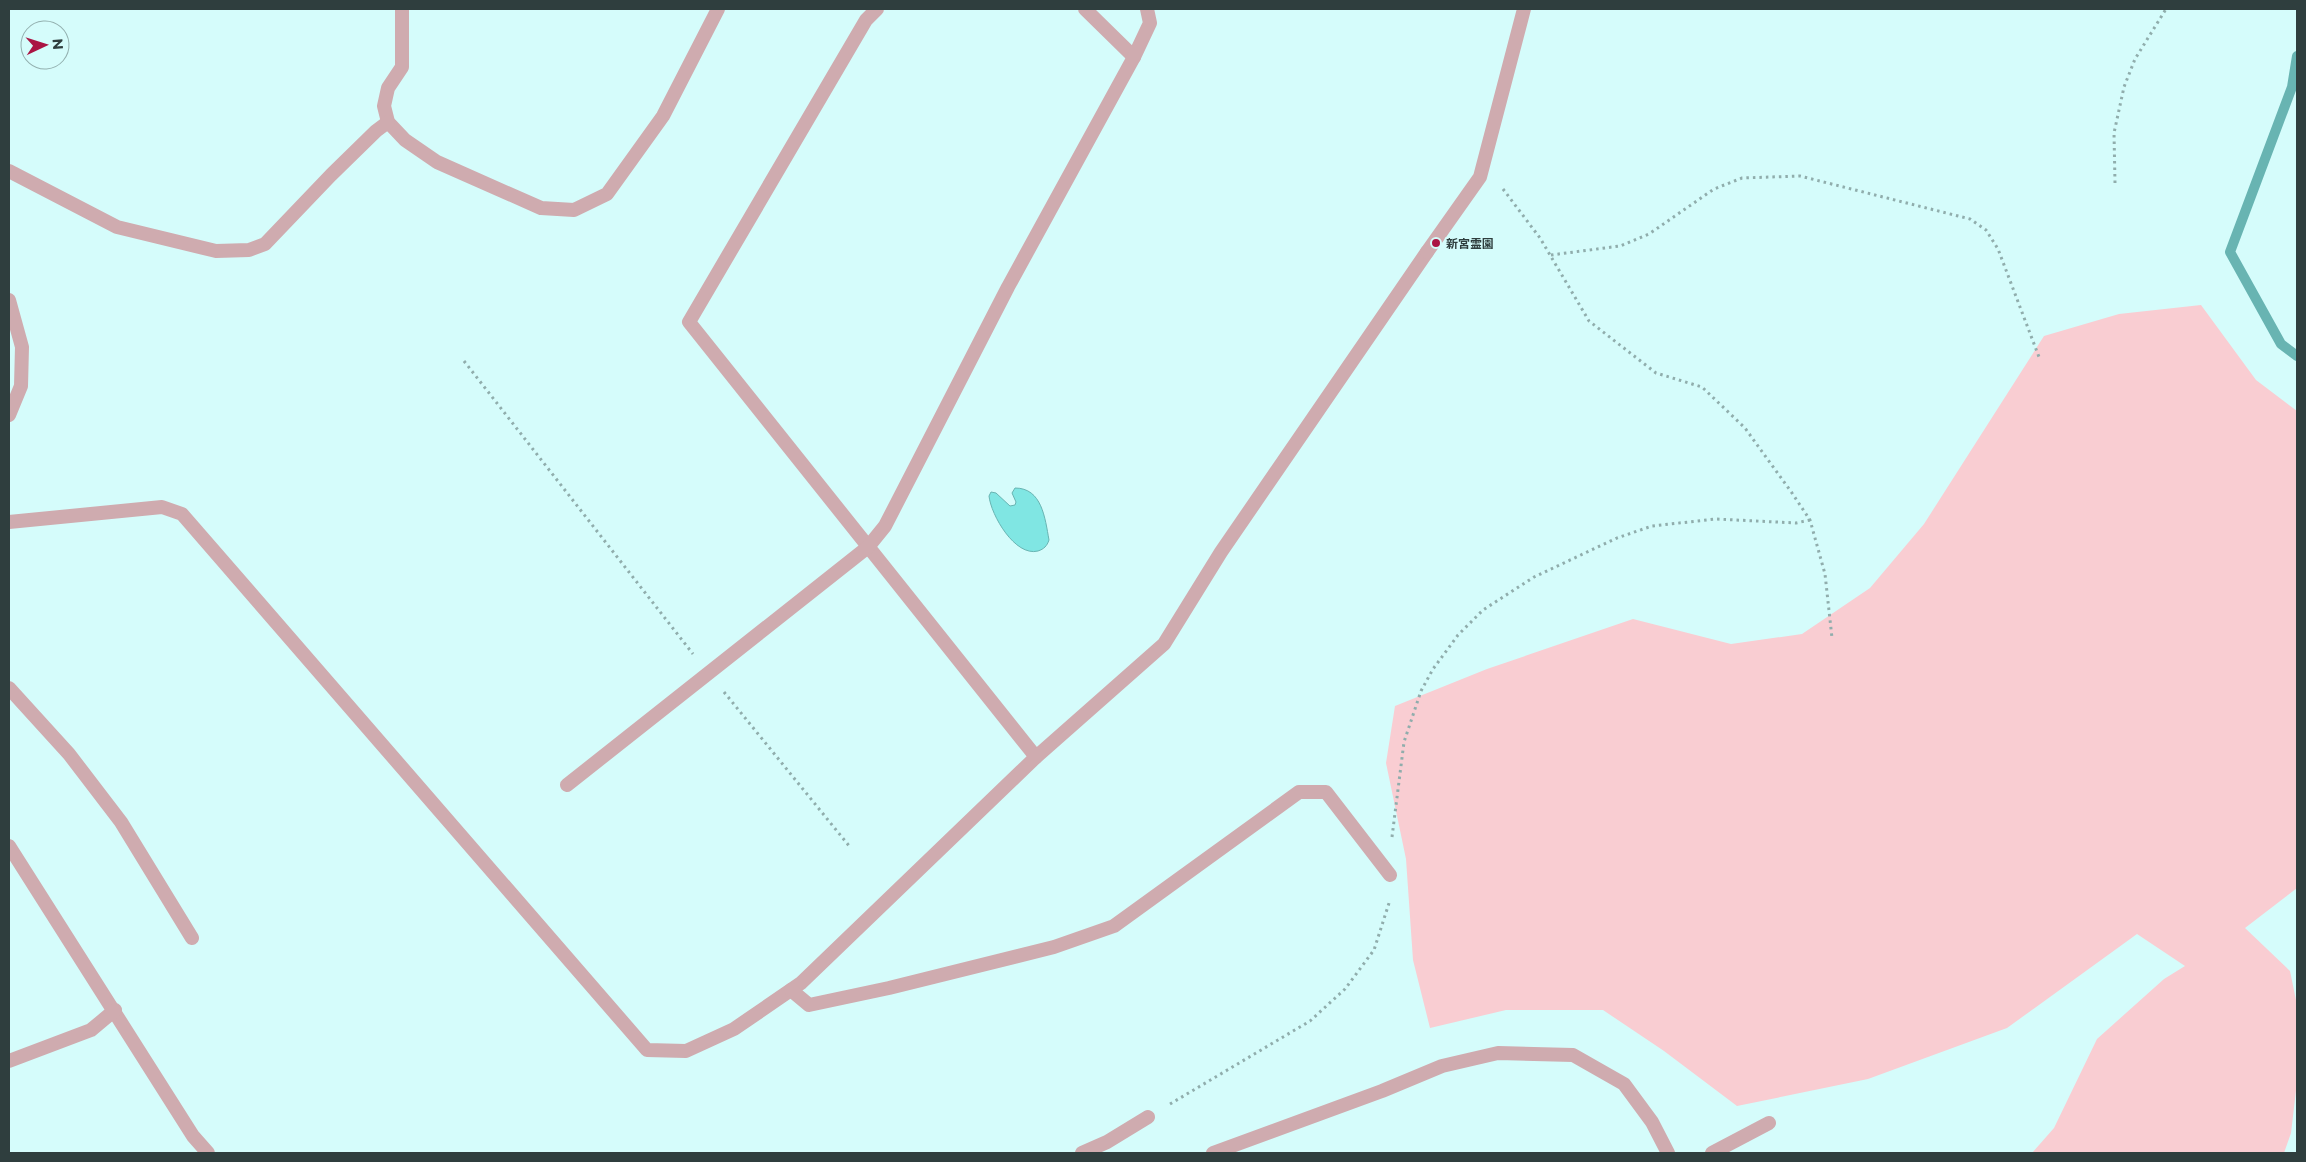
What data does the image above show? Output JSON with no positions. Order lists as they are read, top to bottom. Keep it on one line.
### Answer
{"places":["新宮霊園"],"north":"right"}
